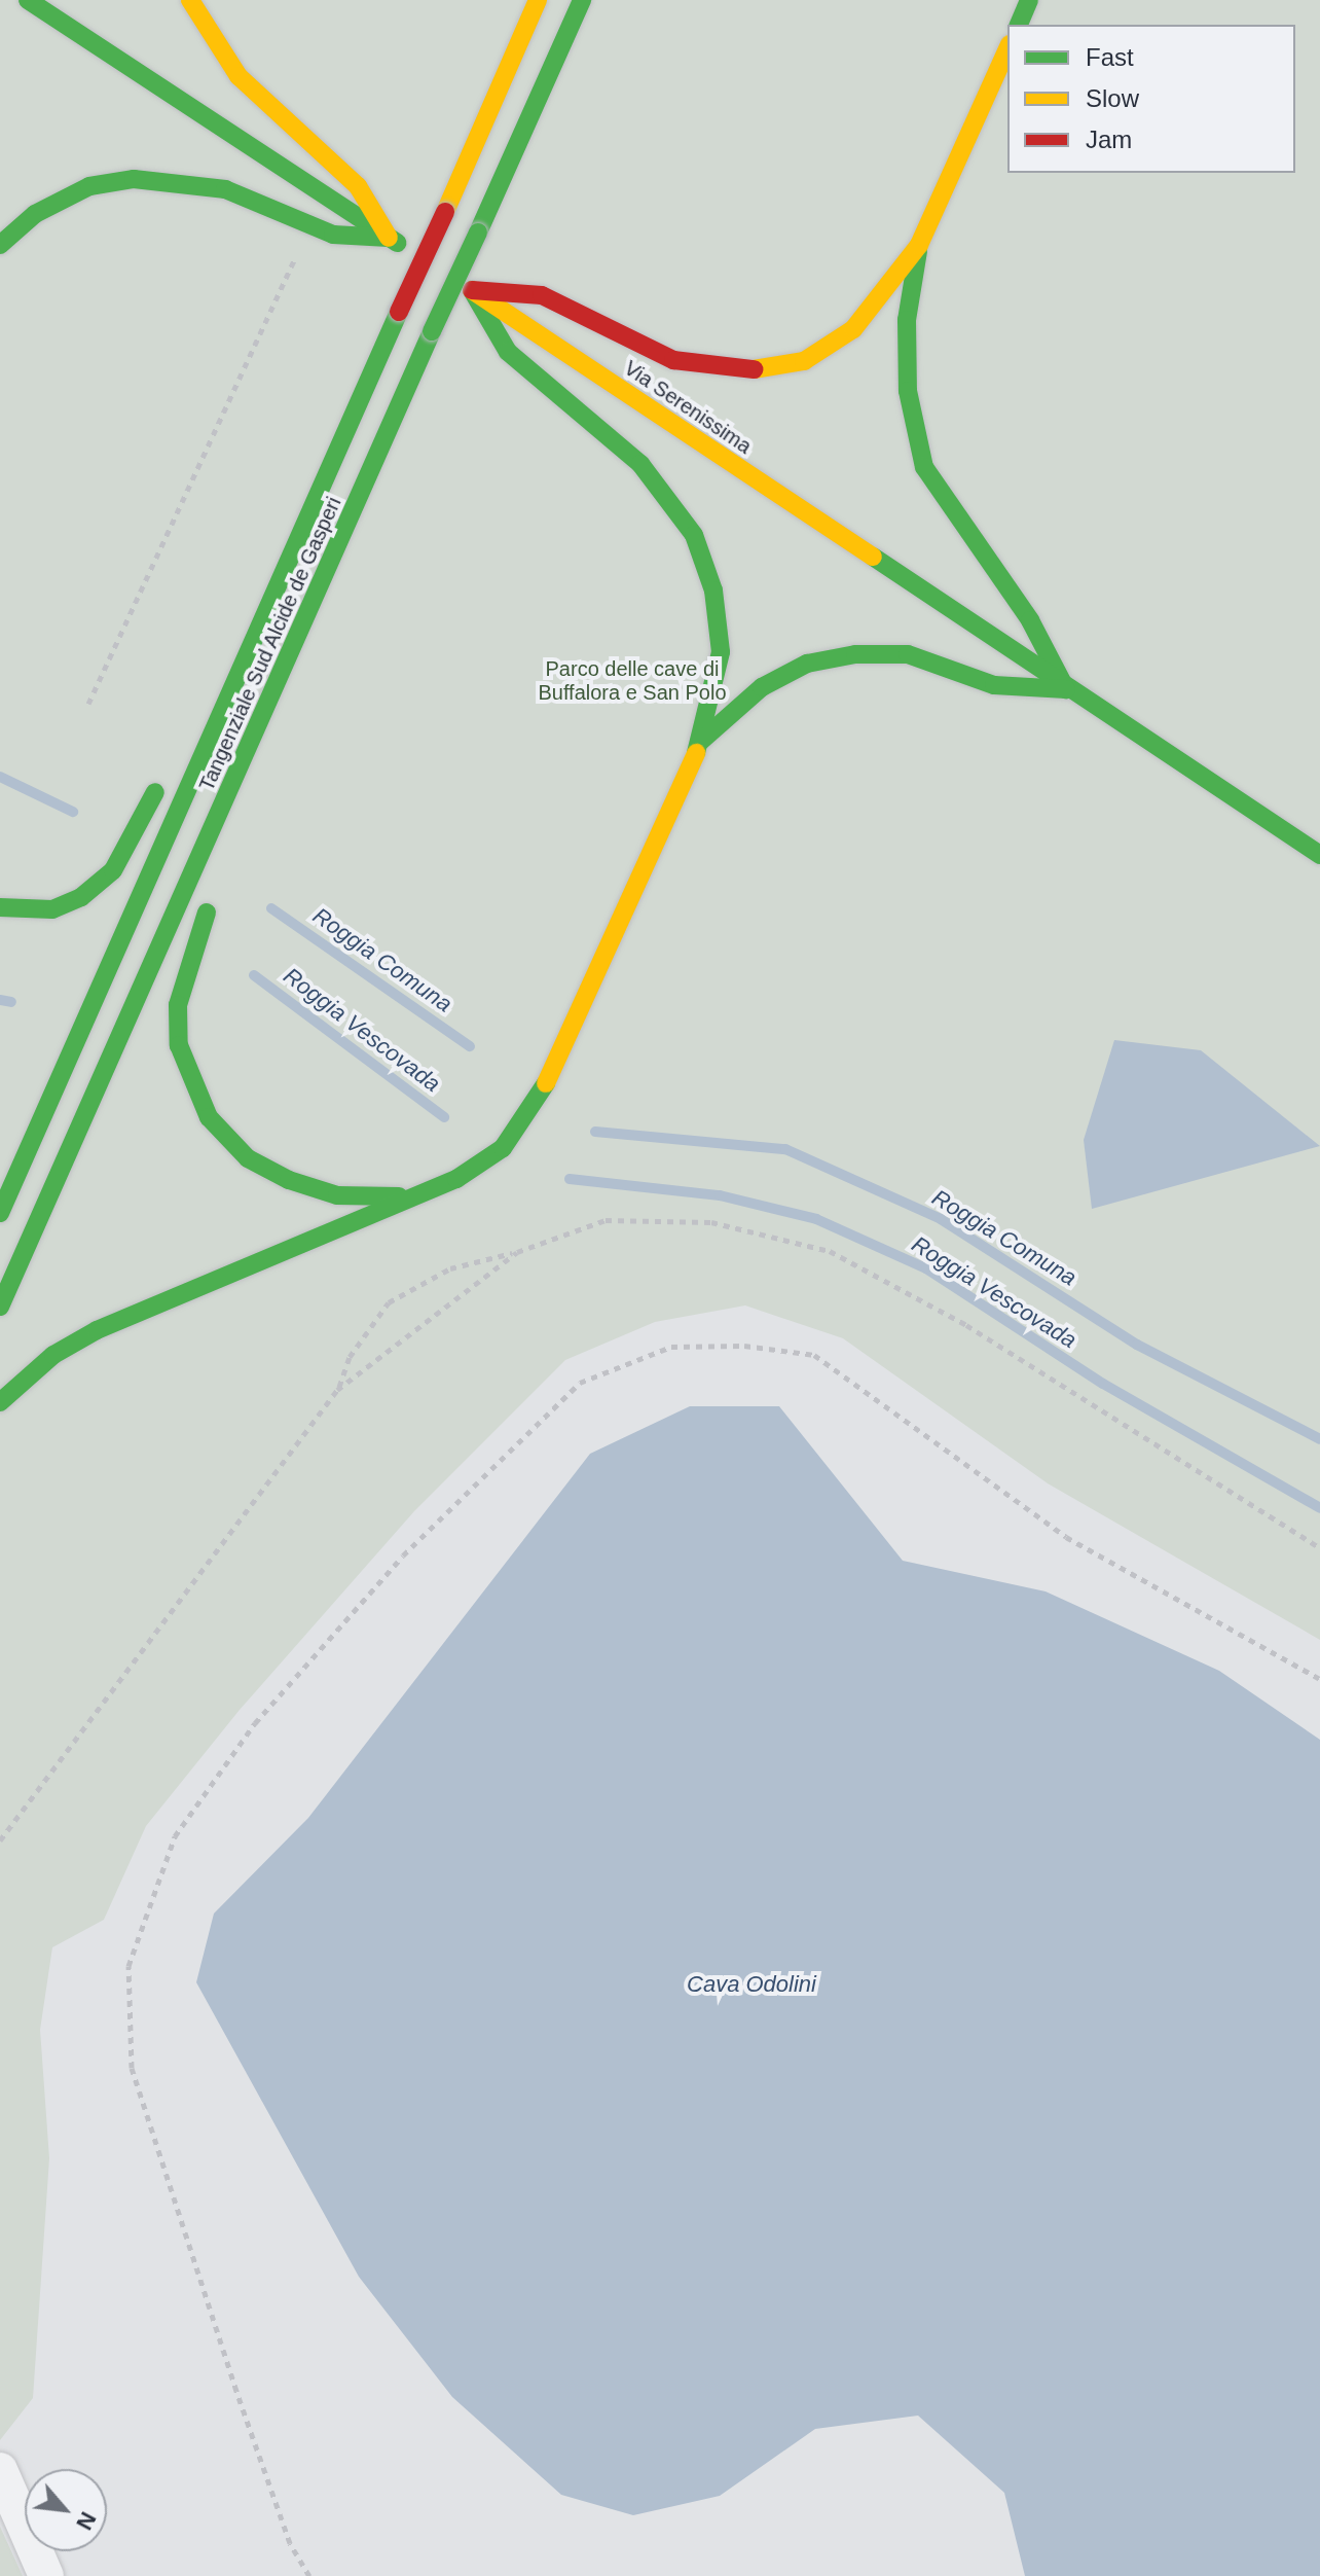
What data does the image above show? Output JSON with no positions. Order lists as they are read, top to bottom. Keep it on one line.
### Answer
{"streets":{"main road":["Via Serenissima","Tangenziale Sud Alcide de Gasperi"]},"water":["Roggia Comuna","Roggia Vescovada","Cava Odolini"],"parks":["Parco delle cave di Buffalora e San Polo"],"legend":["Fast","Slow","Jam"],"north":"bottom right"}
